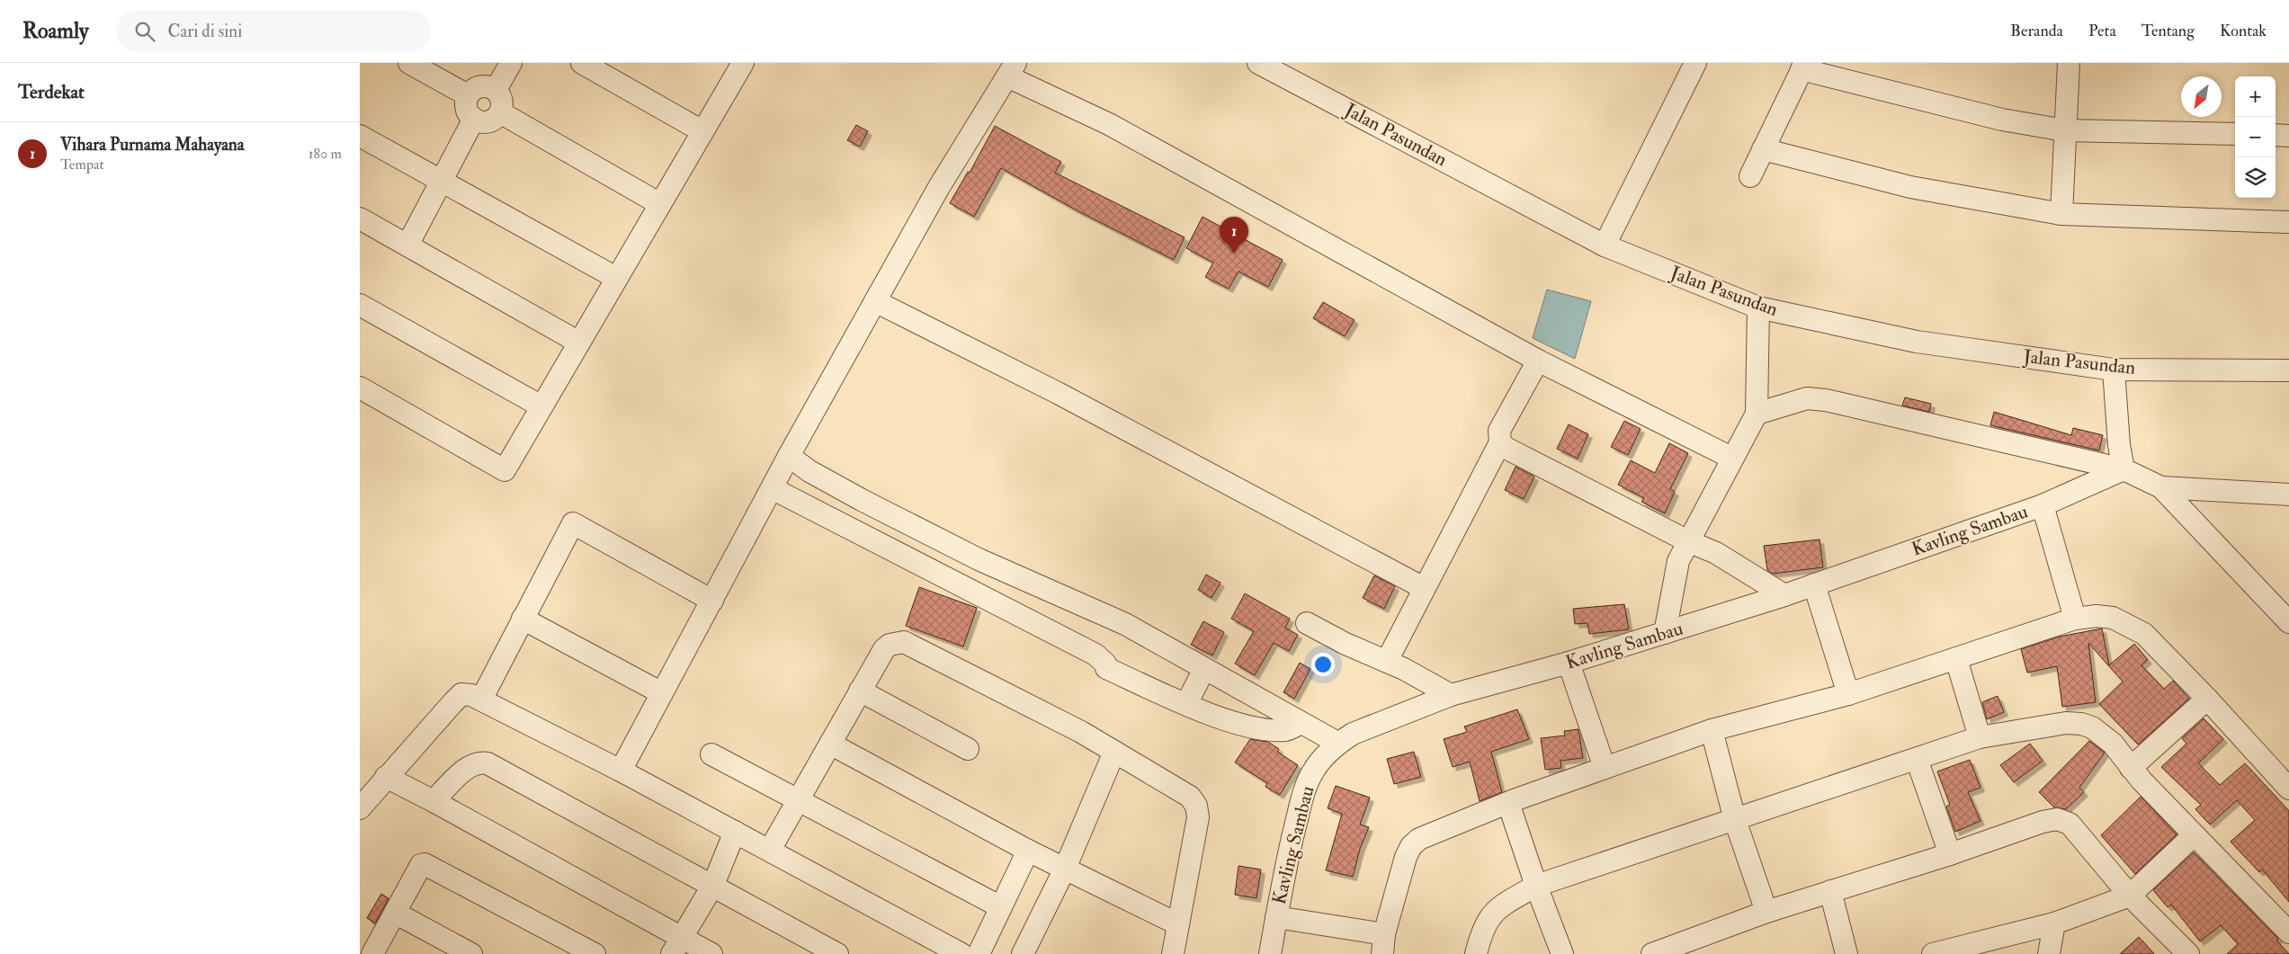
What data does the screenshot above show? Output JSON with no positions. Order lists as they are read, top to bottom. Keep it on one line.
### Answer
{"streets":{"street":["Jalan Pasundan","Kavling Sambau"]},"north":"bottom left","page":{"header":"Roamly","search":"Cari di sini","nav":["Beranda","Peta","Tentang","Kontak"],"heading":"Terdekat","map_buttons":["+","−"],"list":[{"mark":"1","name":"Vihara Purnama Mahayana","note":"Tempat","value":"180 m"}],"pins":"1"}}
